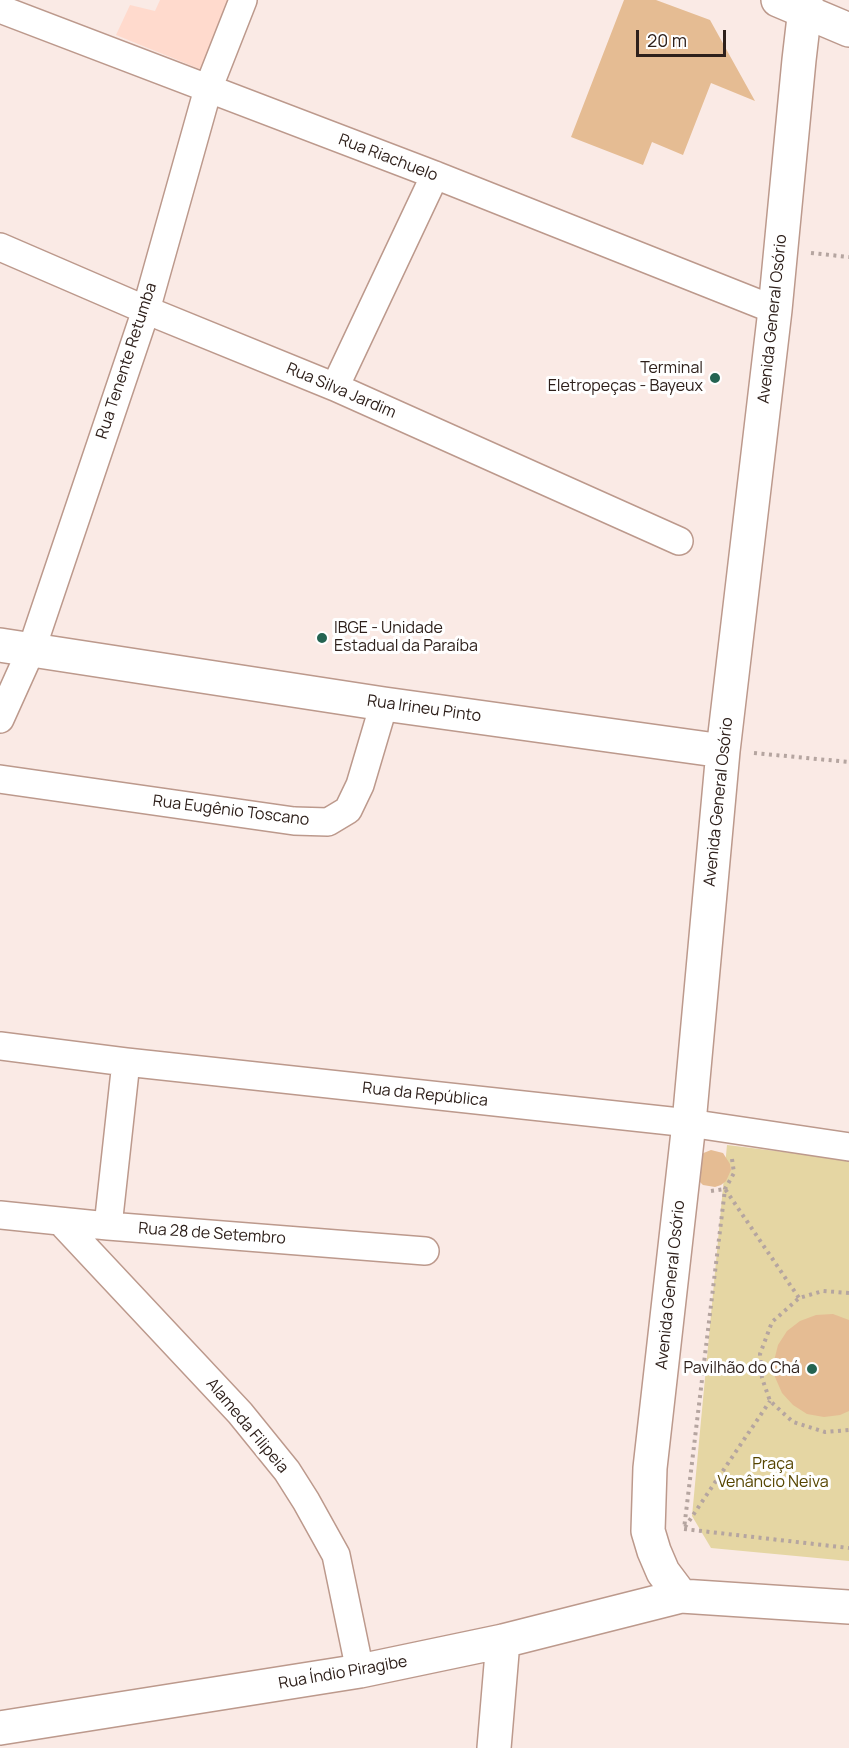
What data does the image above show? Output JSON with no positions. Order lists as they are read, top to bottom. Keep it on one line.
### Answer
{"streets":{"main road":["Avenida General Osório","Rua Irineu Pinto","Rua Índio Piragibe"],"street":["Rua Riachuelo","Rua Tenente Retumba","Rua Silva Jardim","Rua Eugênio Toscano","Rua da República","Rua 28 de Setembro","Alameda Filipeia"]},"crossings":[["Rua Riachuelo","Avenida General Osório"],["Rua Riachuelo","Rua Tenente Retumba"],["Avenida General Osório","Rua Irineu Pinto"],["Avenida General Osório","Rua da República"],["Avenida General Osório","Rua Índio Piragibe"],["Rua Tenente Retumba","Rua Silva Jardim"],["Rua Tenente Retumba","Rua Irineu Pinto"],["Rua Irineu Pinto","Rua Eugênio Toscano"],["Rua 28 de Setembro","Alameda Filipeia"],["Alameda Filipeia","Rua Índio Piragibe"]],"parks":["Praça Venâncio Neiva"],"places":["Terminal Eletropeças - Bayeux","IBGE - Unidade Estadual da Paraíba","Pavilhão do Chá"],"scale_bar":"20 m"}
